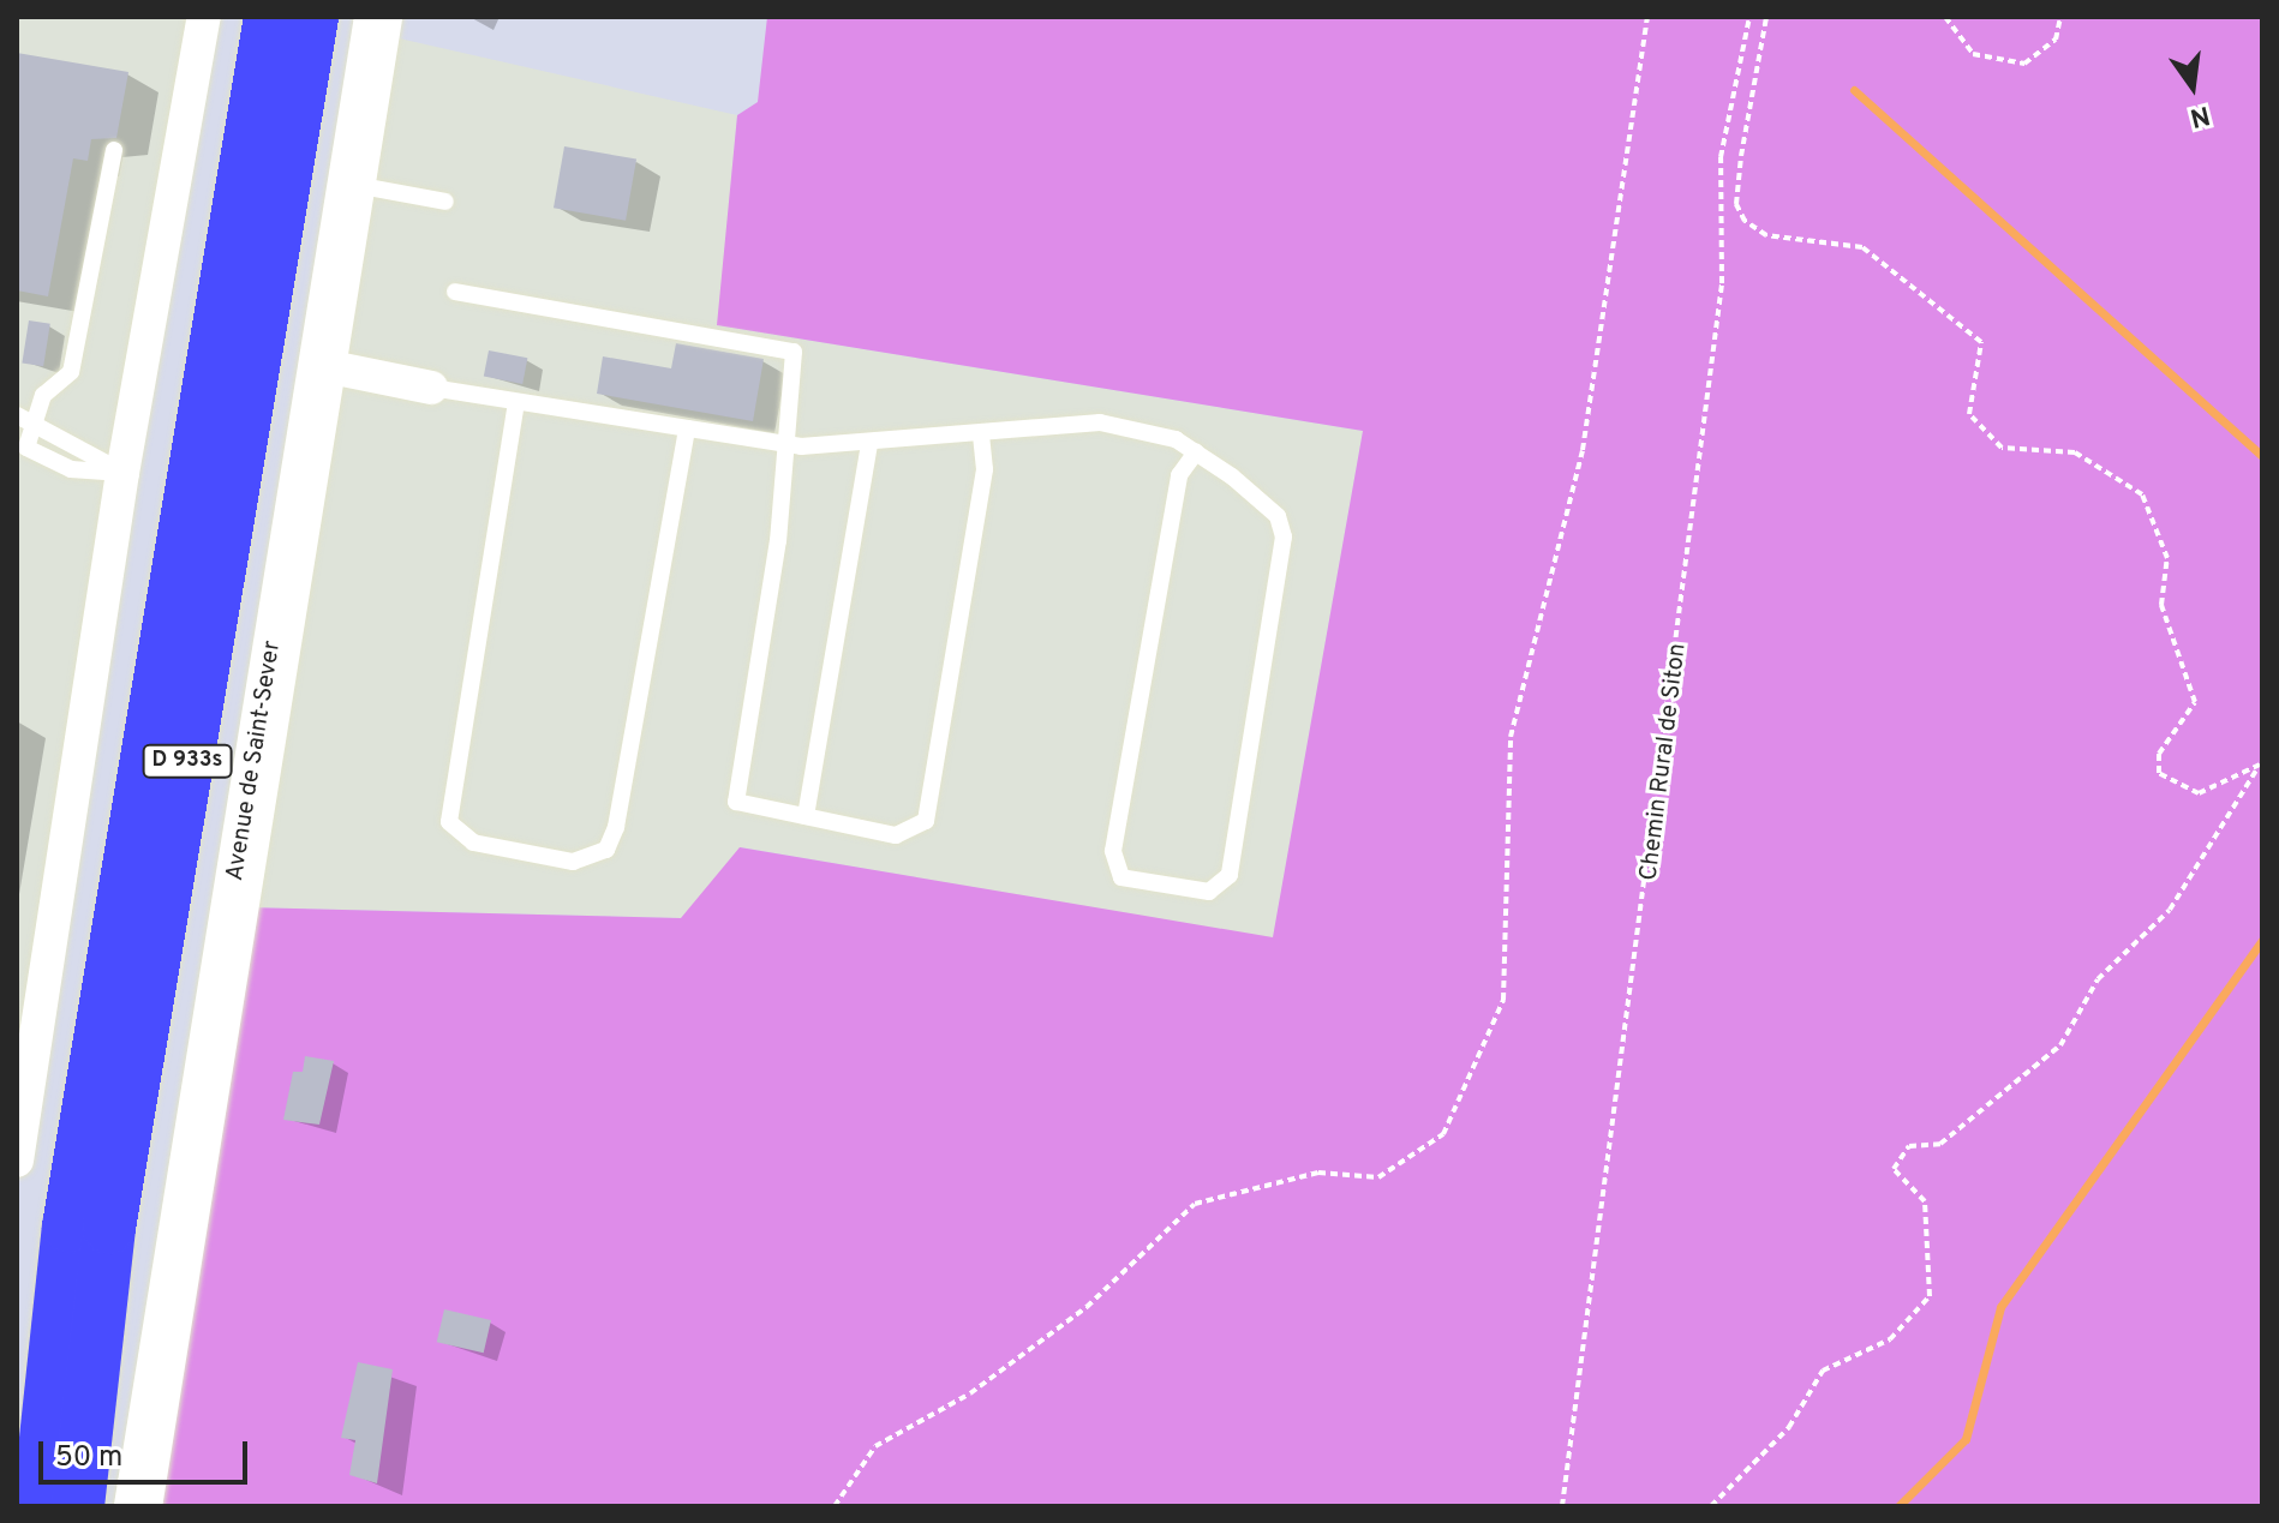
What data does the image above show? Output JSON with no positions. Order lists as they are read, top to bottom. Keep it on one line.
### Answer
{"streets":{"main road":["D 933s"],"street":["Avenue de Saint-Sever"],"path":["Chemin Rural de Siton"]},"scale_bar":"50 m","north":"bottom"}
